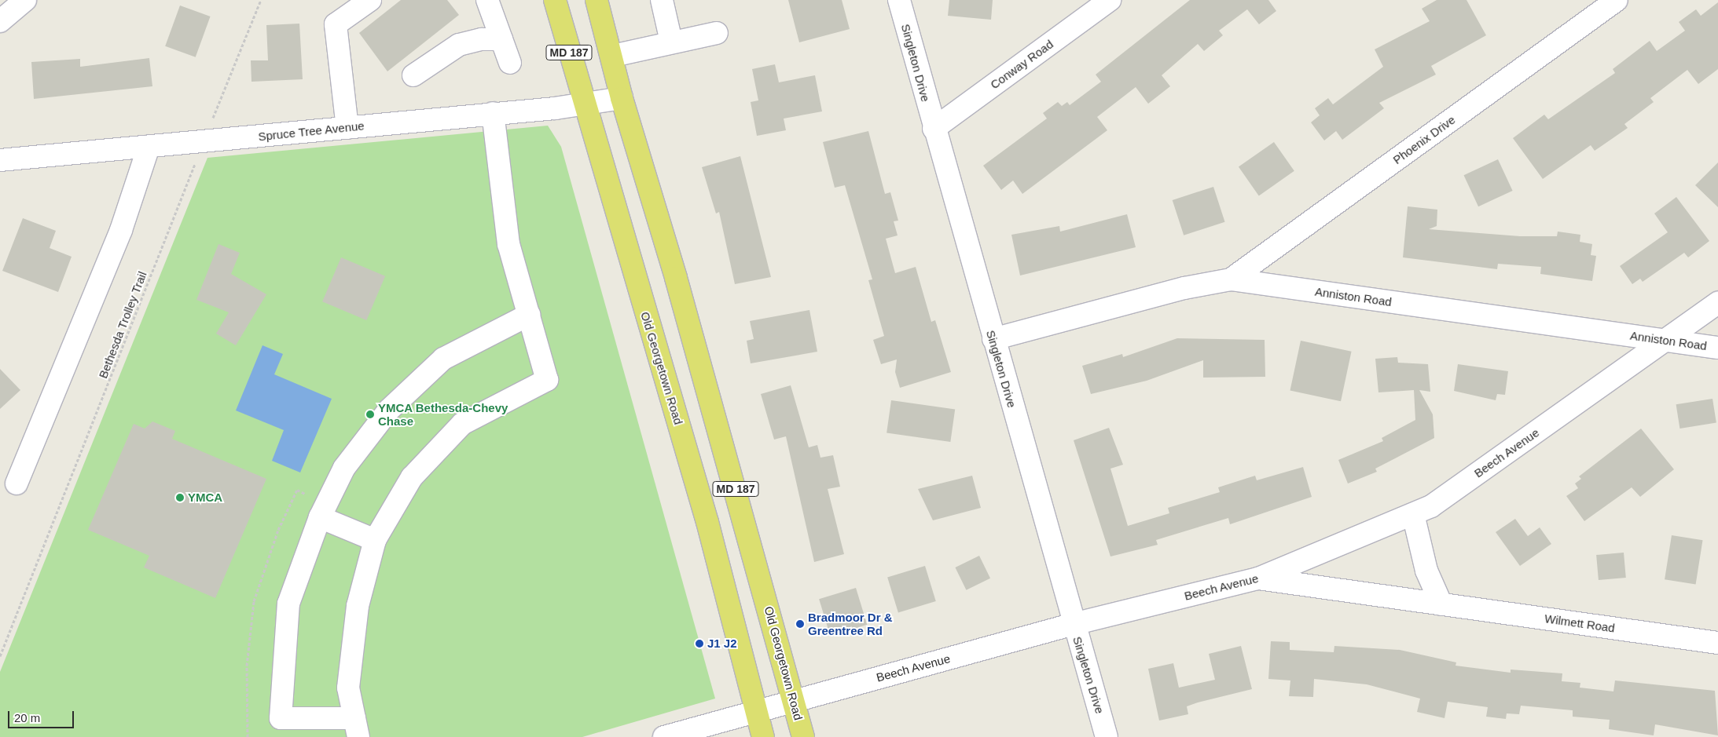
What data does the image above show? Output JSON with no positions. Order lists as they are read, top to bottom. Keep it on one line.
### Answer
{"streets":{"main road":["MD 187","Old Georgetown Road"],"street":["Singleton Drive","Conway Road","Spruce Tree Avenue","Phoenix Drive","Anniston Road","Beech Avenue","Wilmett Road"],"path":["Bethesda Trolley Trail"]},"crossings":[["Singleton Drive","Conway Road"],["Singleton Drive","Anniston Road"],["Singleton Drive","Beech Avenue"],["Spruce Tree Avenue","Bethesda Trolley Trail"],["Spruce Tree Avenue","Old Georgetown Road"],["Phoenix Drive","Anniston Road"],["Anniston Road","Beech Avenue"],["Old Georgetown Road","Beech Avenue"],["Beech Avenue","Wilmett Road"]],"places":["YMCA Bethesda-Chevy Chase","YMCA","Bradmoor Dr & Greentree Rd","J1 J2"],"scale_bar":"20 m"}
